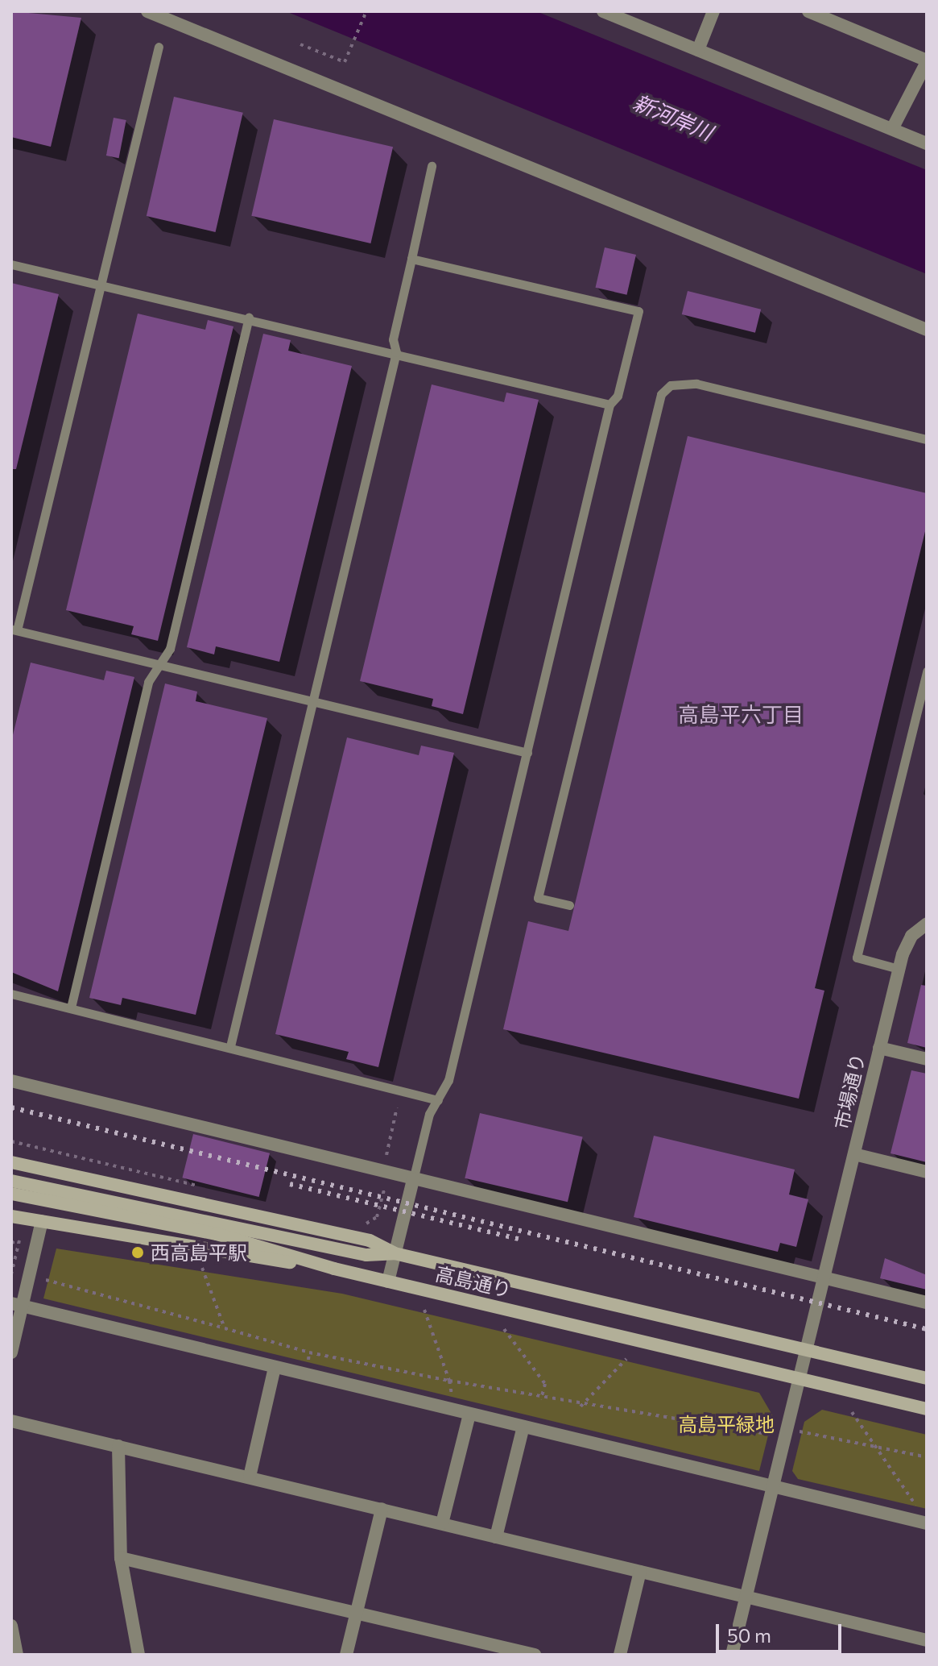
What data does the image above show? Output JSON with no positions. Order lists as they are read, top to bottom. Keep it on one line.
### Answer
{"streets":{"main road":["高島通り"],"street":["市場通り"]},"crossings":[["市場通り","高島通り"]],"districts":["高島平六丁目"],"water":["新河岸川"],"parks":["高島平緑地"],"places":["西高島平駅"],"scale_bar":"50 m"}
